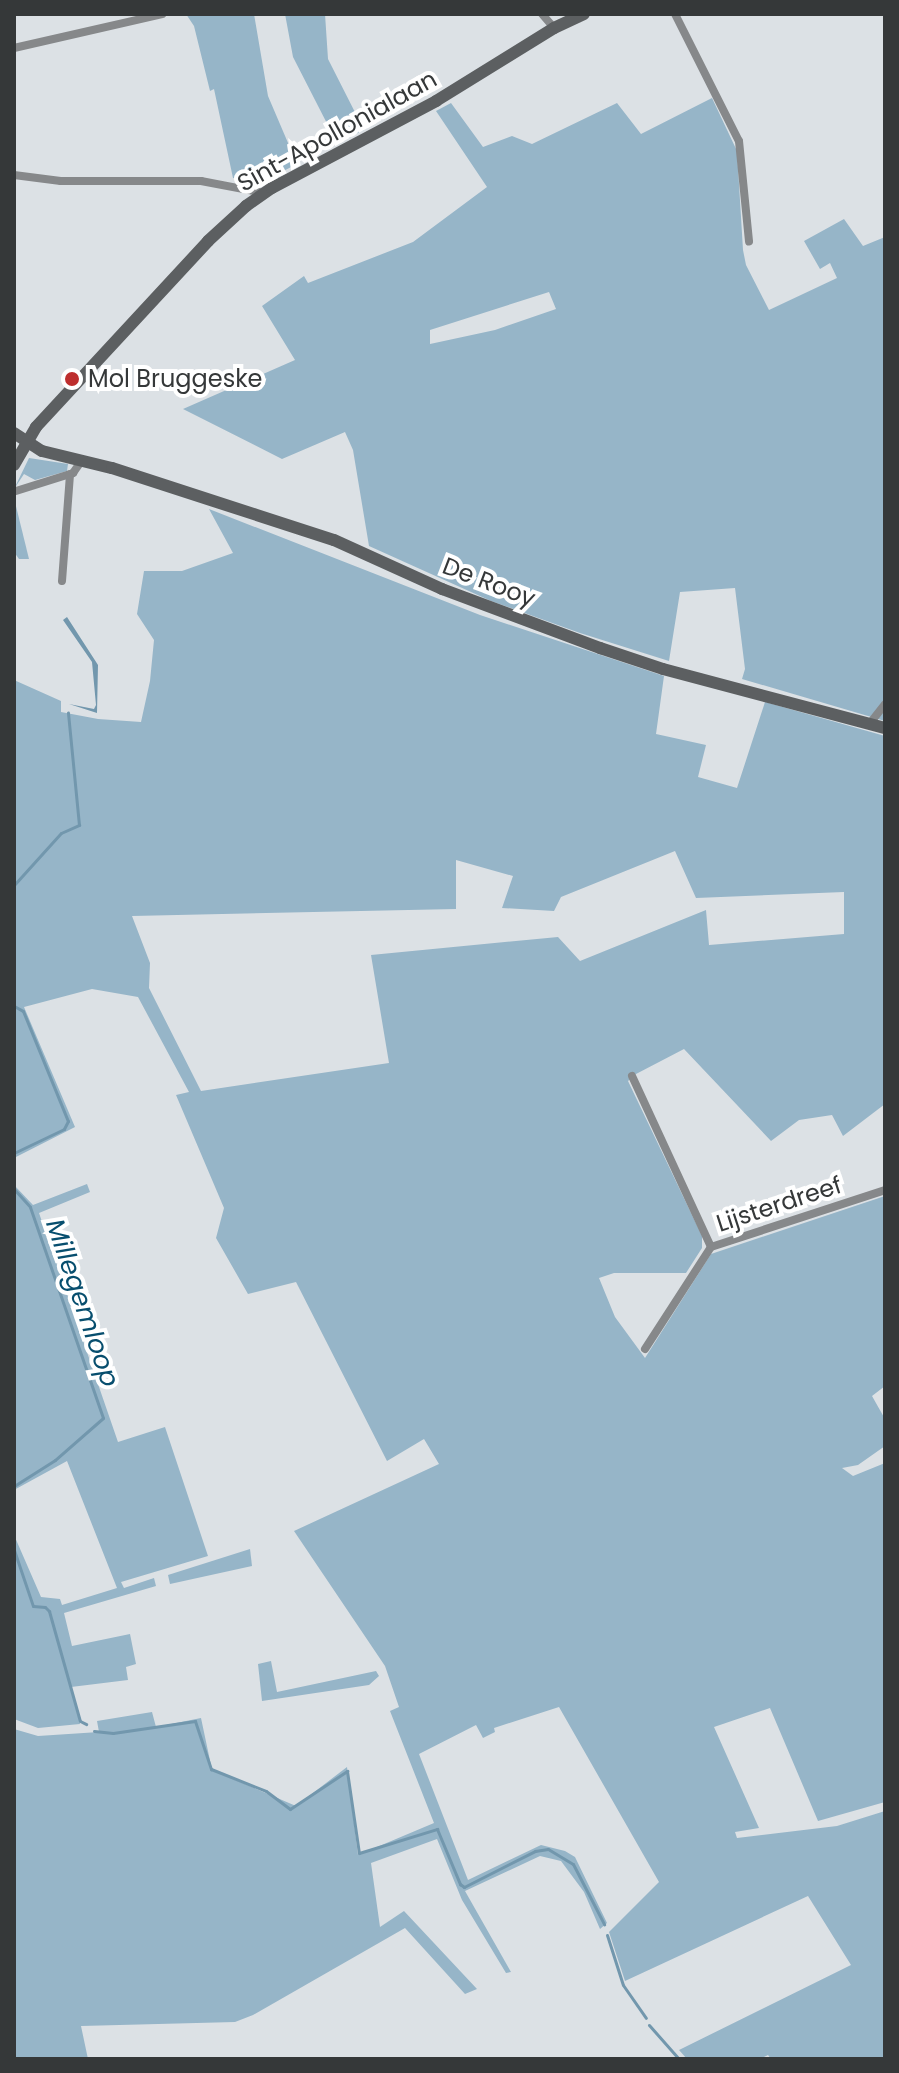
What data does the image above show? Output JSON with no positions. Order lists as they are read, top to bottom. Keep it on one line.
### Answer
{"streets":{"street":["Sint-Apollonialaan","De Rooy","Lijsterdreef"]},"crossings":[["Sint-Apollonialaan","De Rooy"]],"water":["Millegemloop"],"places":["Mol Bruggeske"]}
